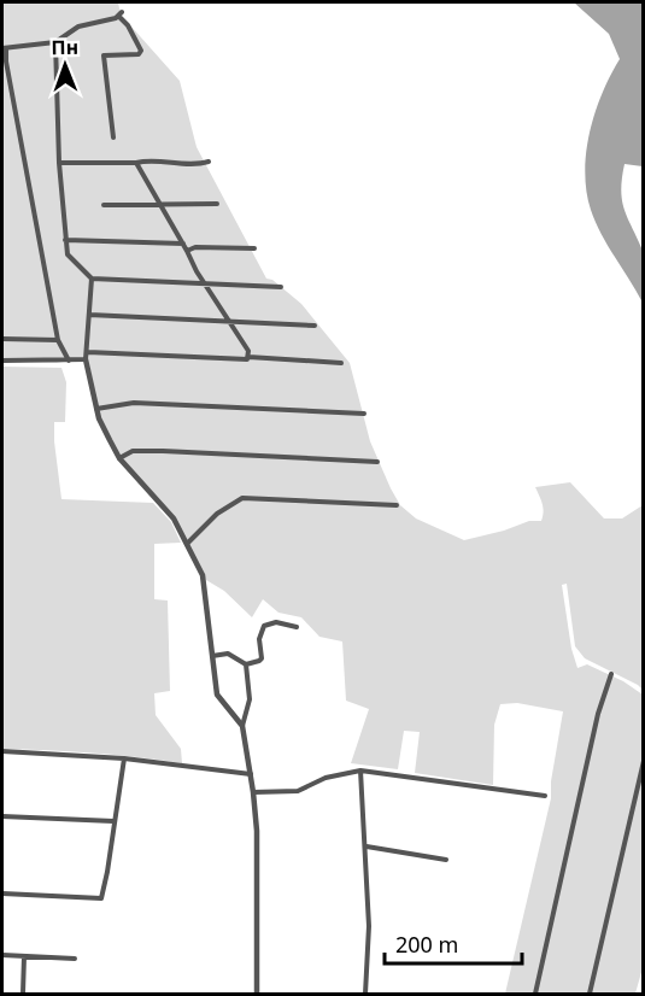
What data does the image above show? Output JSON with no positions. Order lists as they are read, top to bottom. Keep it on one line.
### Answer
{"scale_bar":"200 m","north":"top"}
